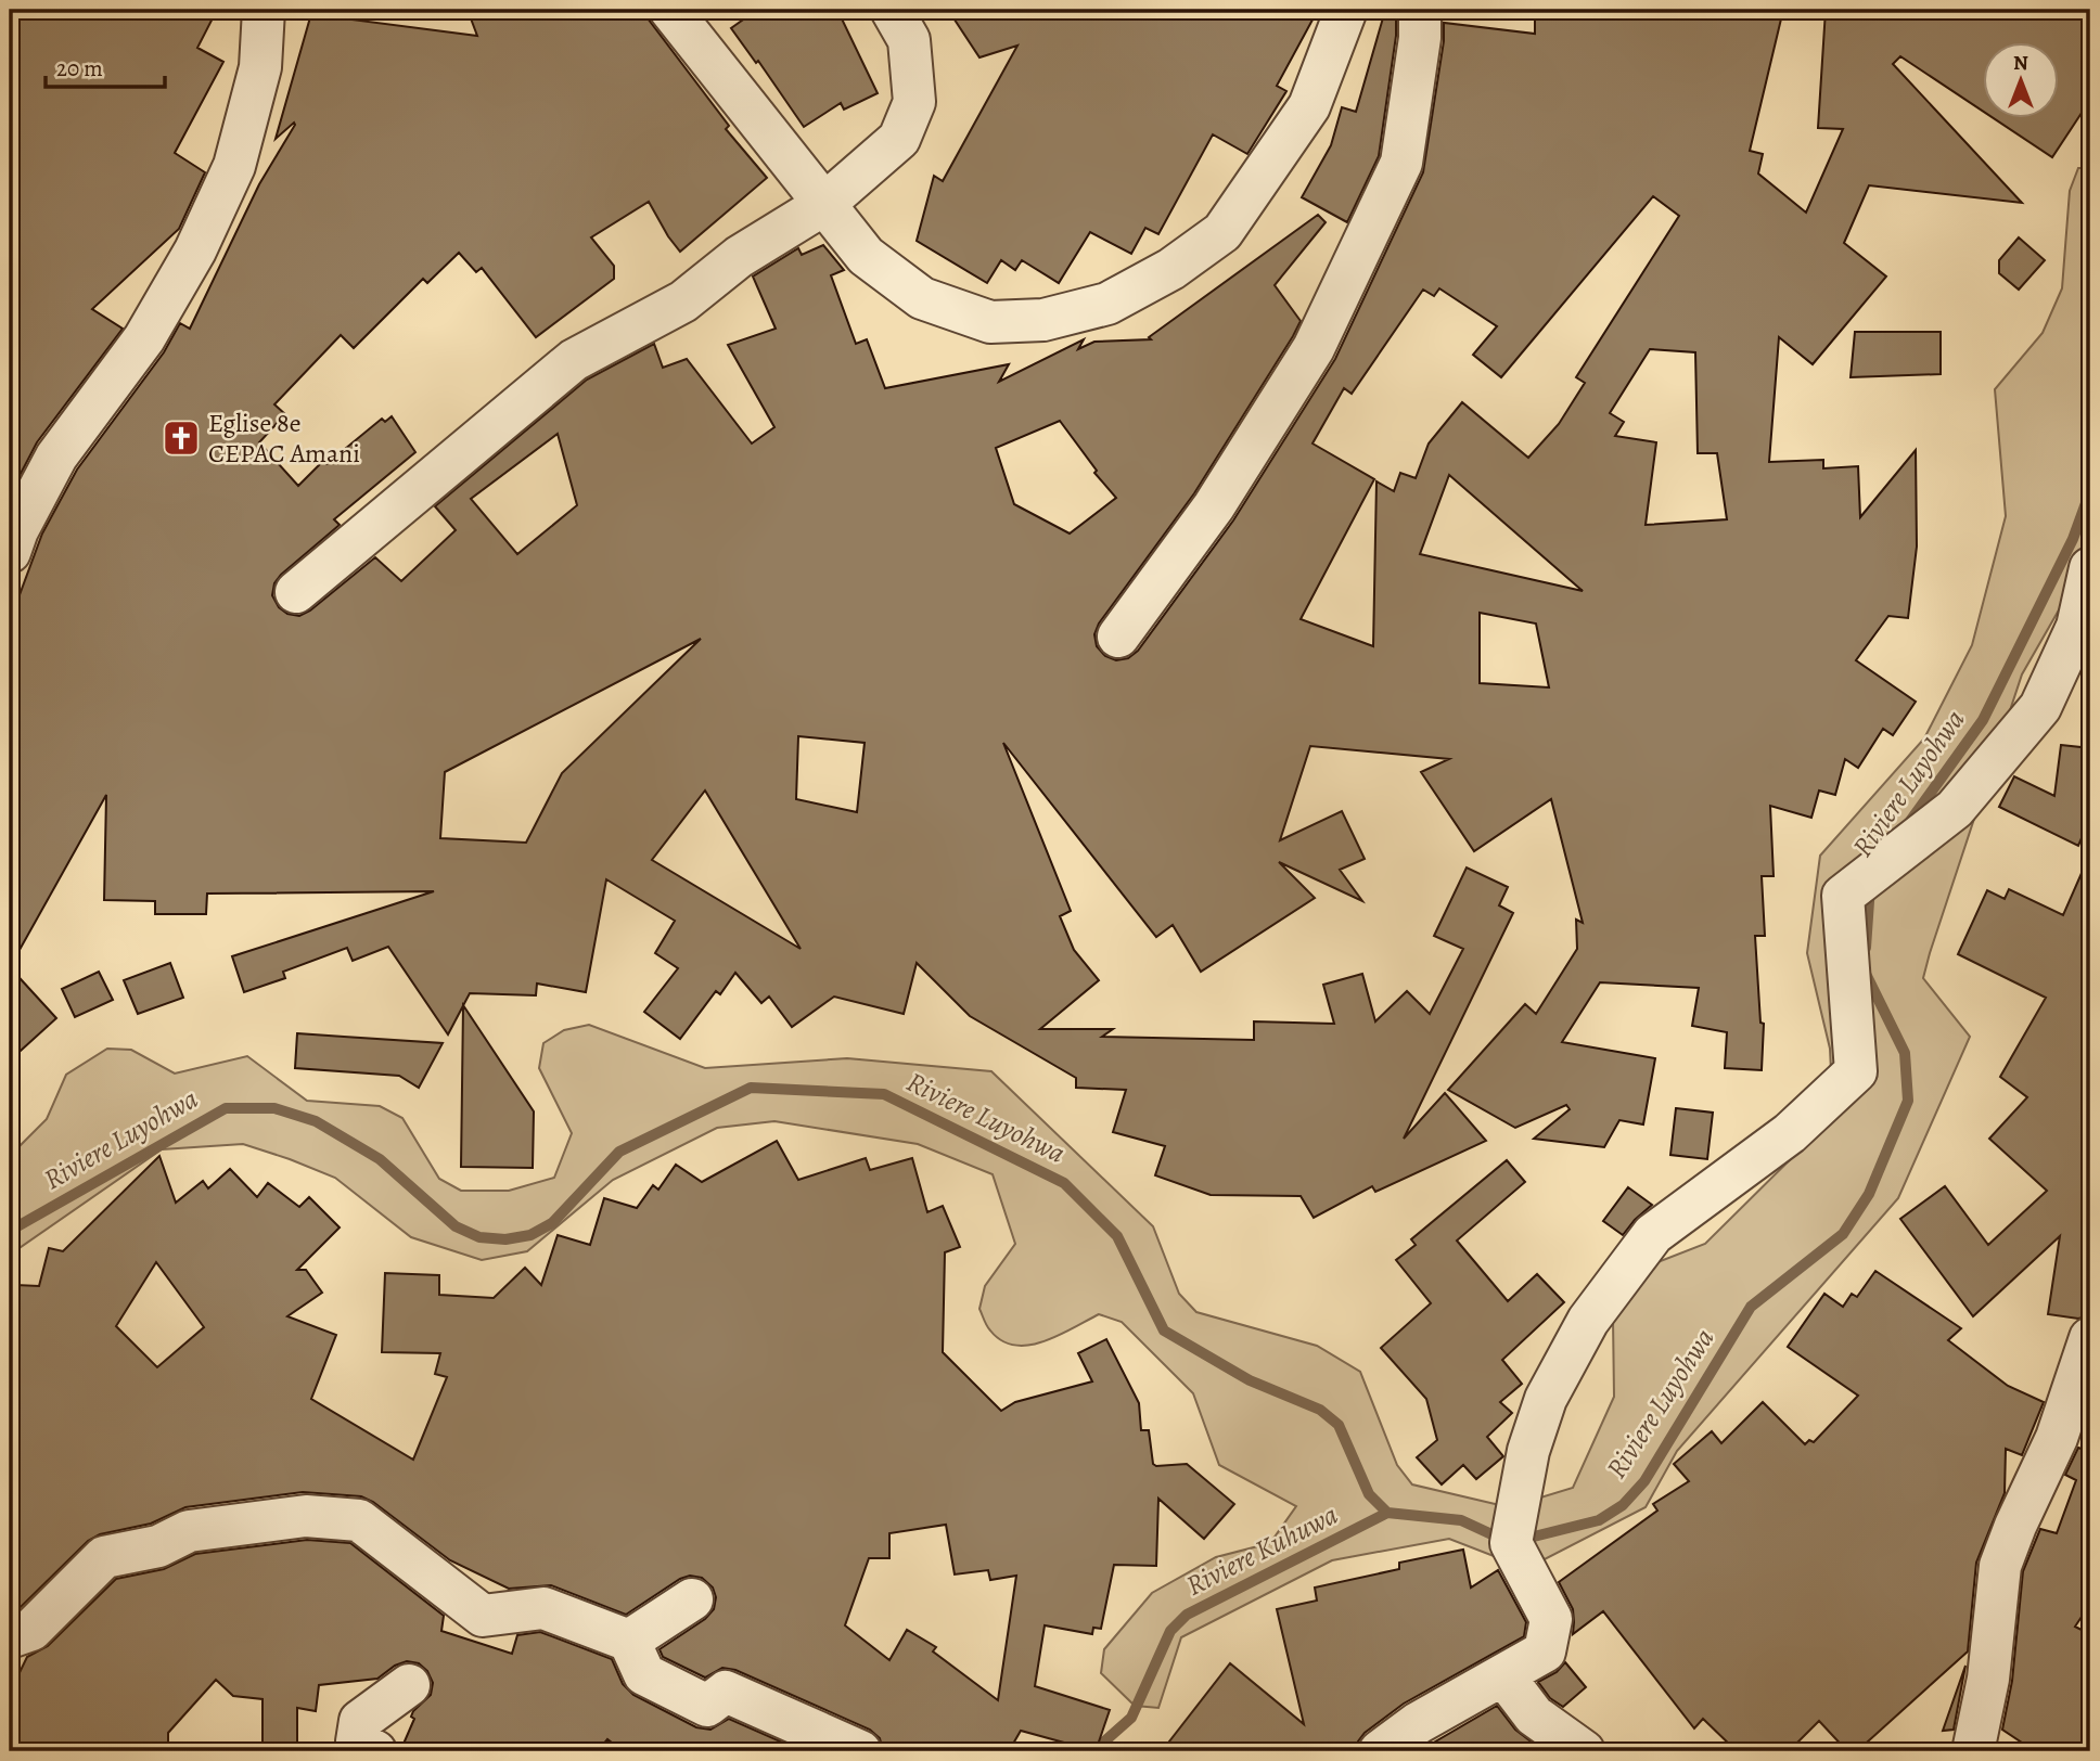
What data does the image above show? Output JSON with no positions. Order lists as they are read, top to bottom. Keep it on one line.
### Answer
{"water":["Riviere Luyohwa","Riviere Kuhuwa"],"places":{"church":["Eglise 8e CEPAC Amani"]},"scale_bar":"20 m","north":"top"}
